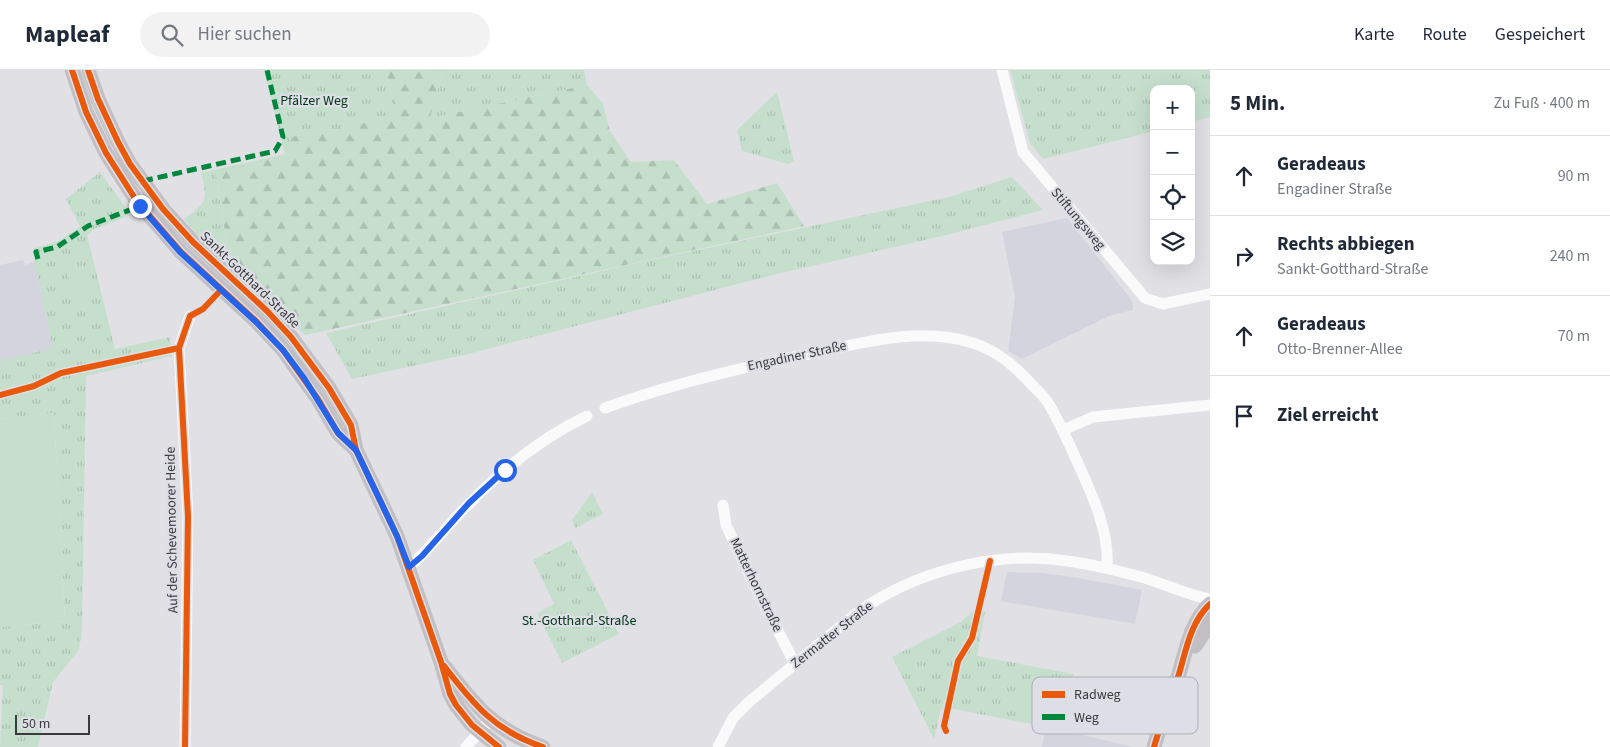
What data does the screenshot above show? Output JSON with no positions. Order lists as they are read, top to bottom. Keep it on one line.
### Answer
{"streets":{"street":["Stiftungsweg","Sankt-Gotthard-Straße","Engadiner Straße","Auf der Schevemoorer Heide","Matterhornstraße","Zermatter Straße"]},"crossings":[["Engadiner Straße","Zermatter Straße"],["Matterhornstraße","Zermatter Straße"]],"parks":["Pfälzer Weg","St.-Gotthard-Straße"],"legend":["Radweg","Weg"],"scale_bar":"50 m","page":{"header":"Mapleaf","search":"Hier suchen","nav":["Karte","Route","Gespeichert"],"heading":["5 Min.","Zu Fuß · 400 m"],"map_buttons":["+","−"],"list":[["Geradeaus","Engadiner Straße","90 m"],["Rechts abbiegen","Sankt-Gotthard-Straße","240 m"],["Geradeaus","Otto-Brenner-Allee","70 m"],"Ziel erreicht"],"scale":"50 m"}}
